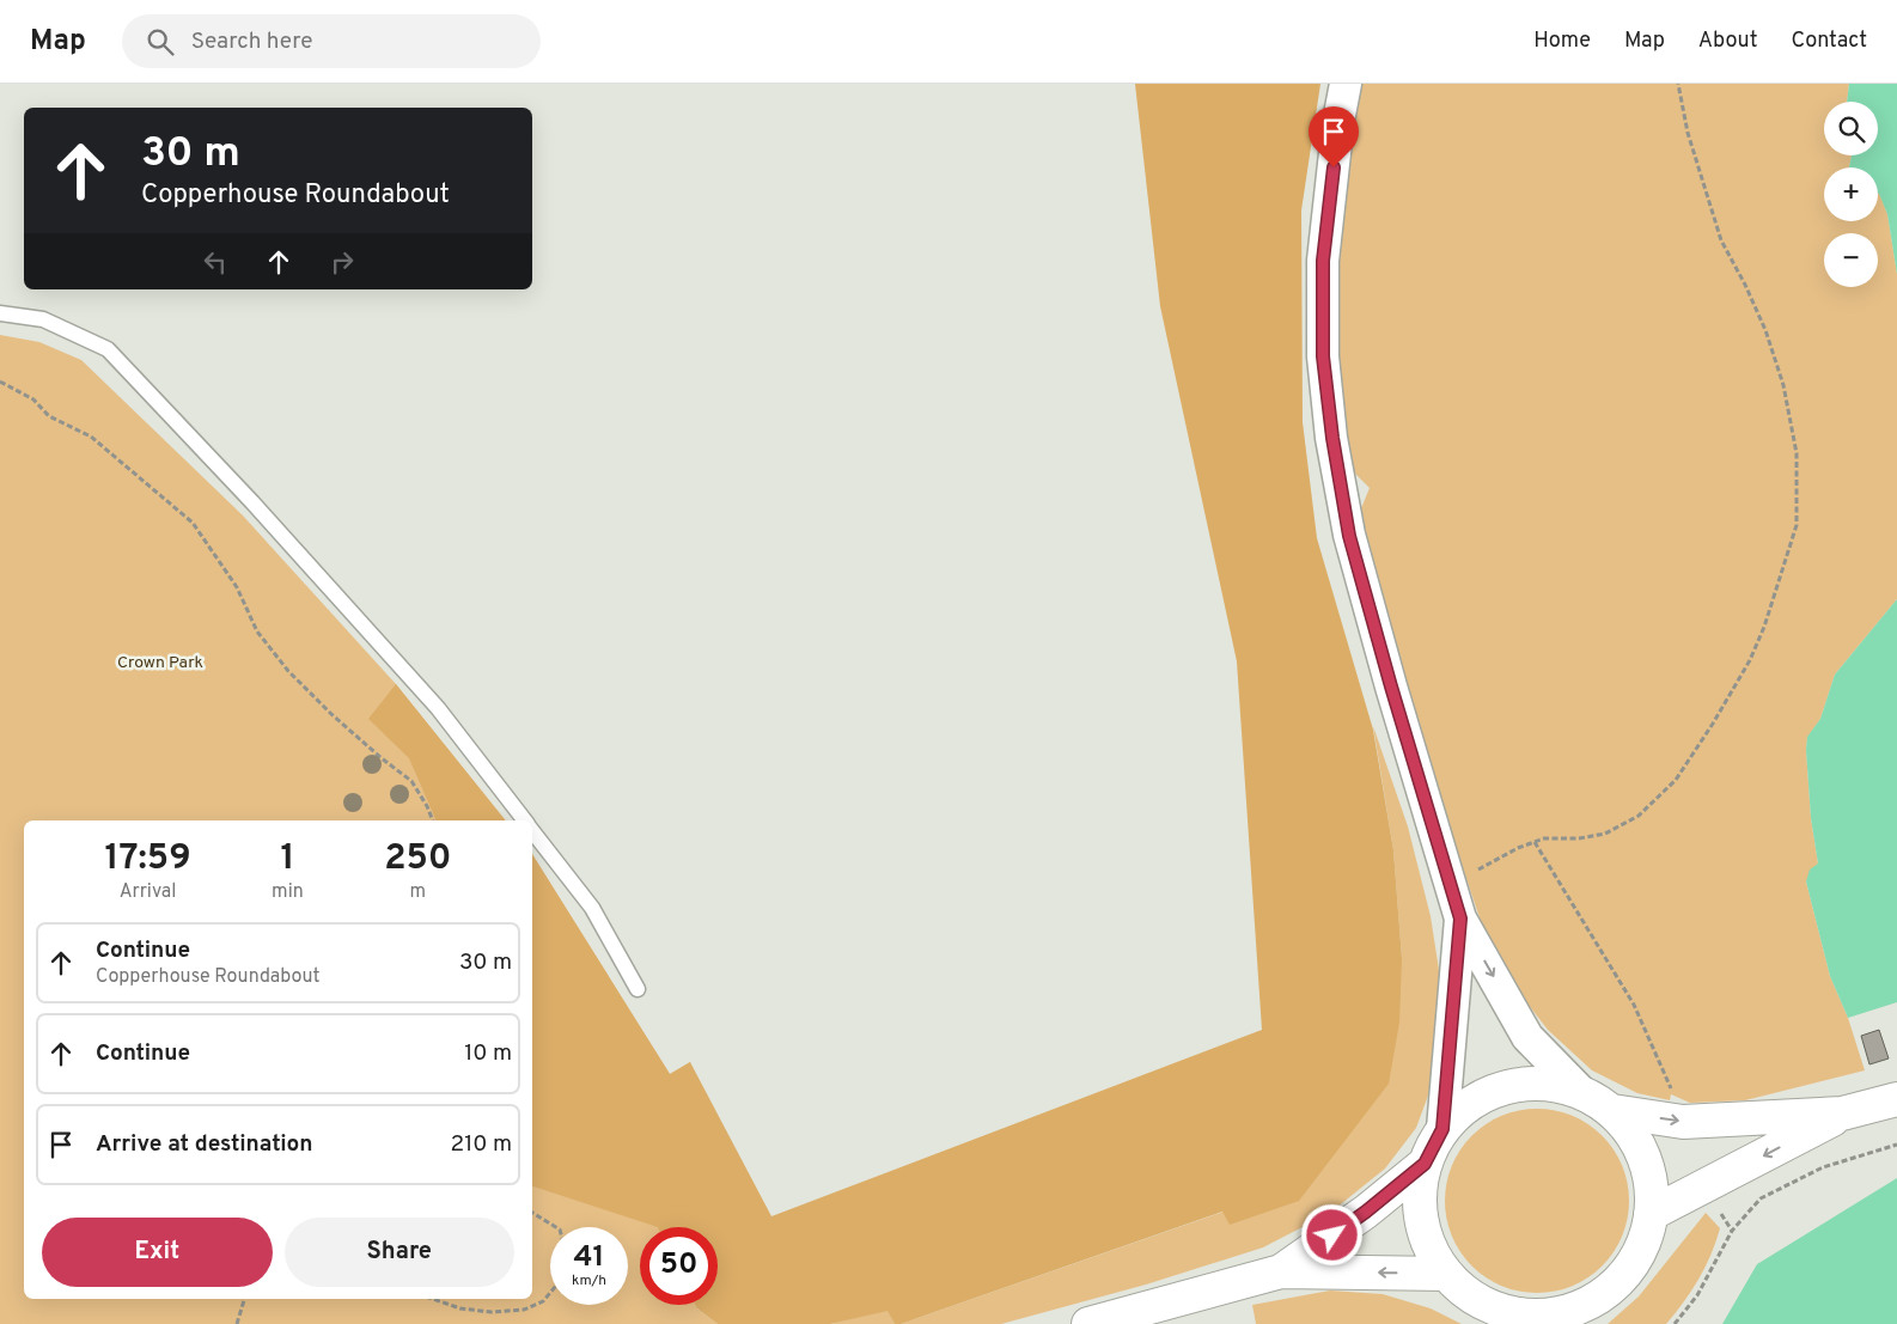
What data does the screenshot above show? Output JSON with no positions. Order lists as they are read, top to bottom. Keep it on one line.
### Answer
{"parks":["Crown Park"],"page":{"header":"Map","search":"Search here","nav":["Home","Map","About","Contact"],"map_buttons":["+","−"],"turn":["30 m","Copperhouse Roundabout"],"eta":["17:59","Arrival","1","min","250","m"],"list":[{"name":"Continue","note":"Copperhouse Roundabout","value":"30 m"},{"name":"Continue","value":"10 m"},{"name":"Arrive at destination","value":"210 m"}],"buttons":["Exit","Share"],"speed":"41 km/h","limit":"50"}}
